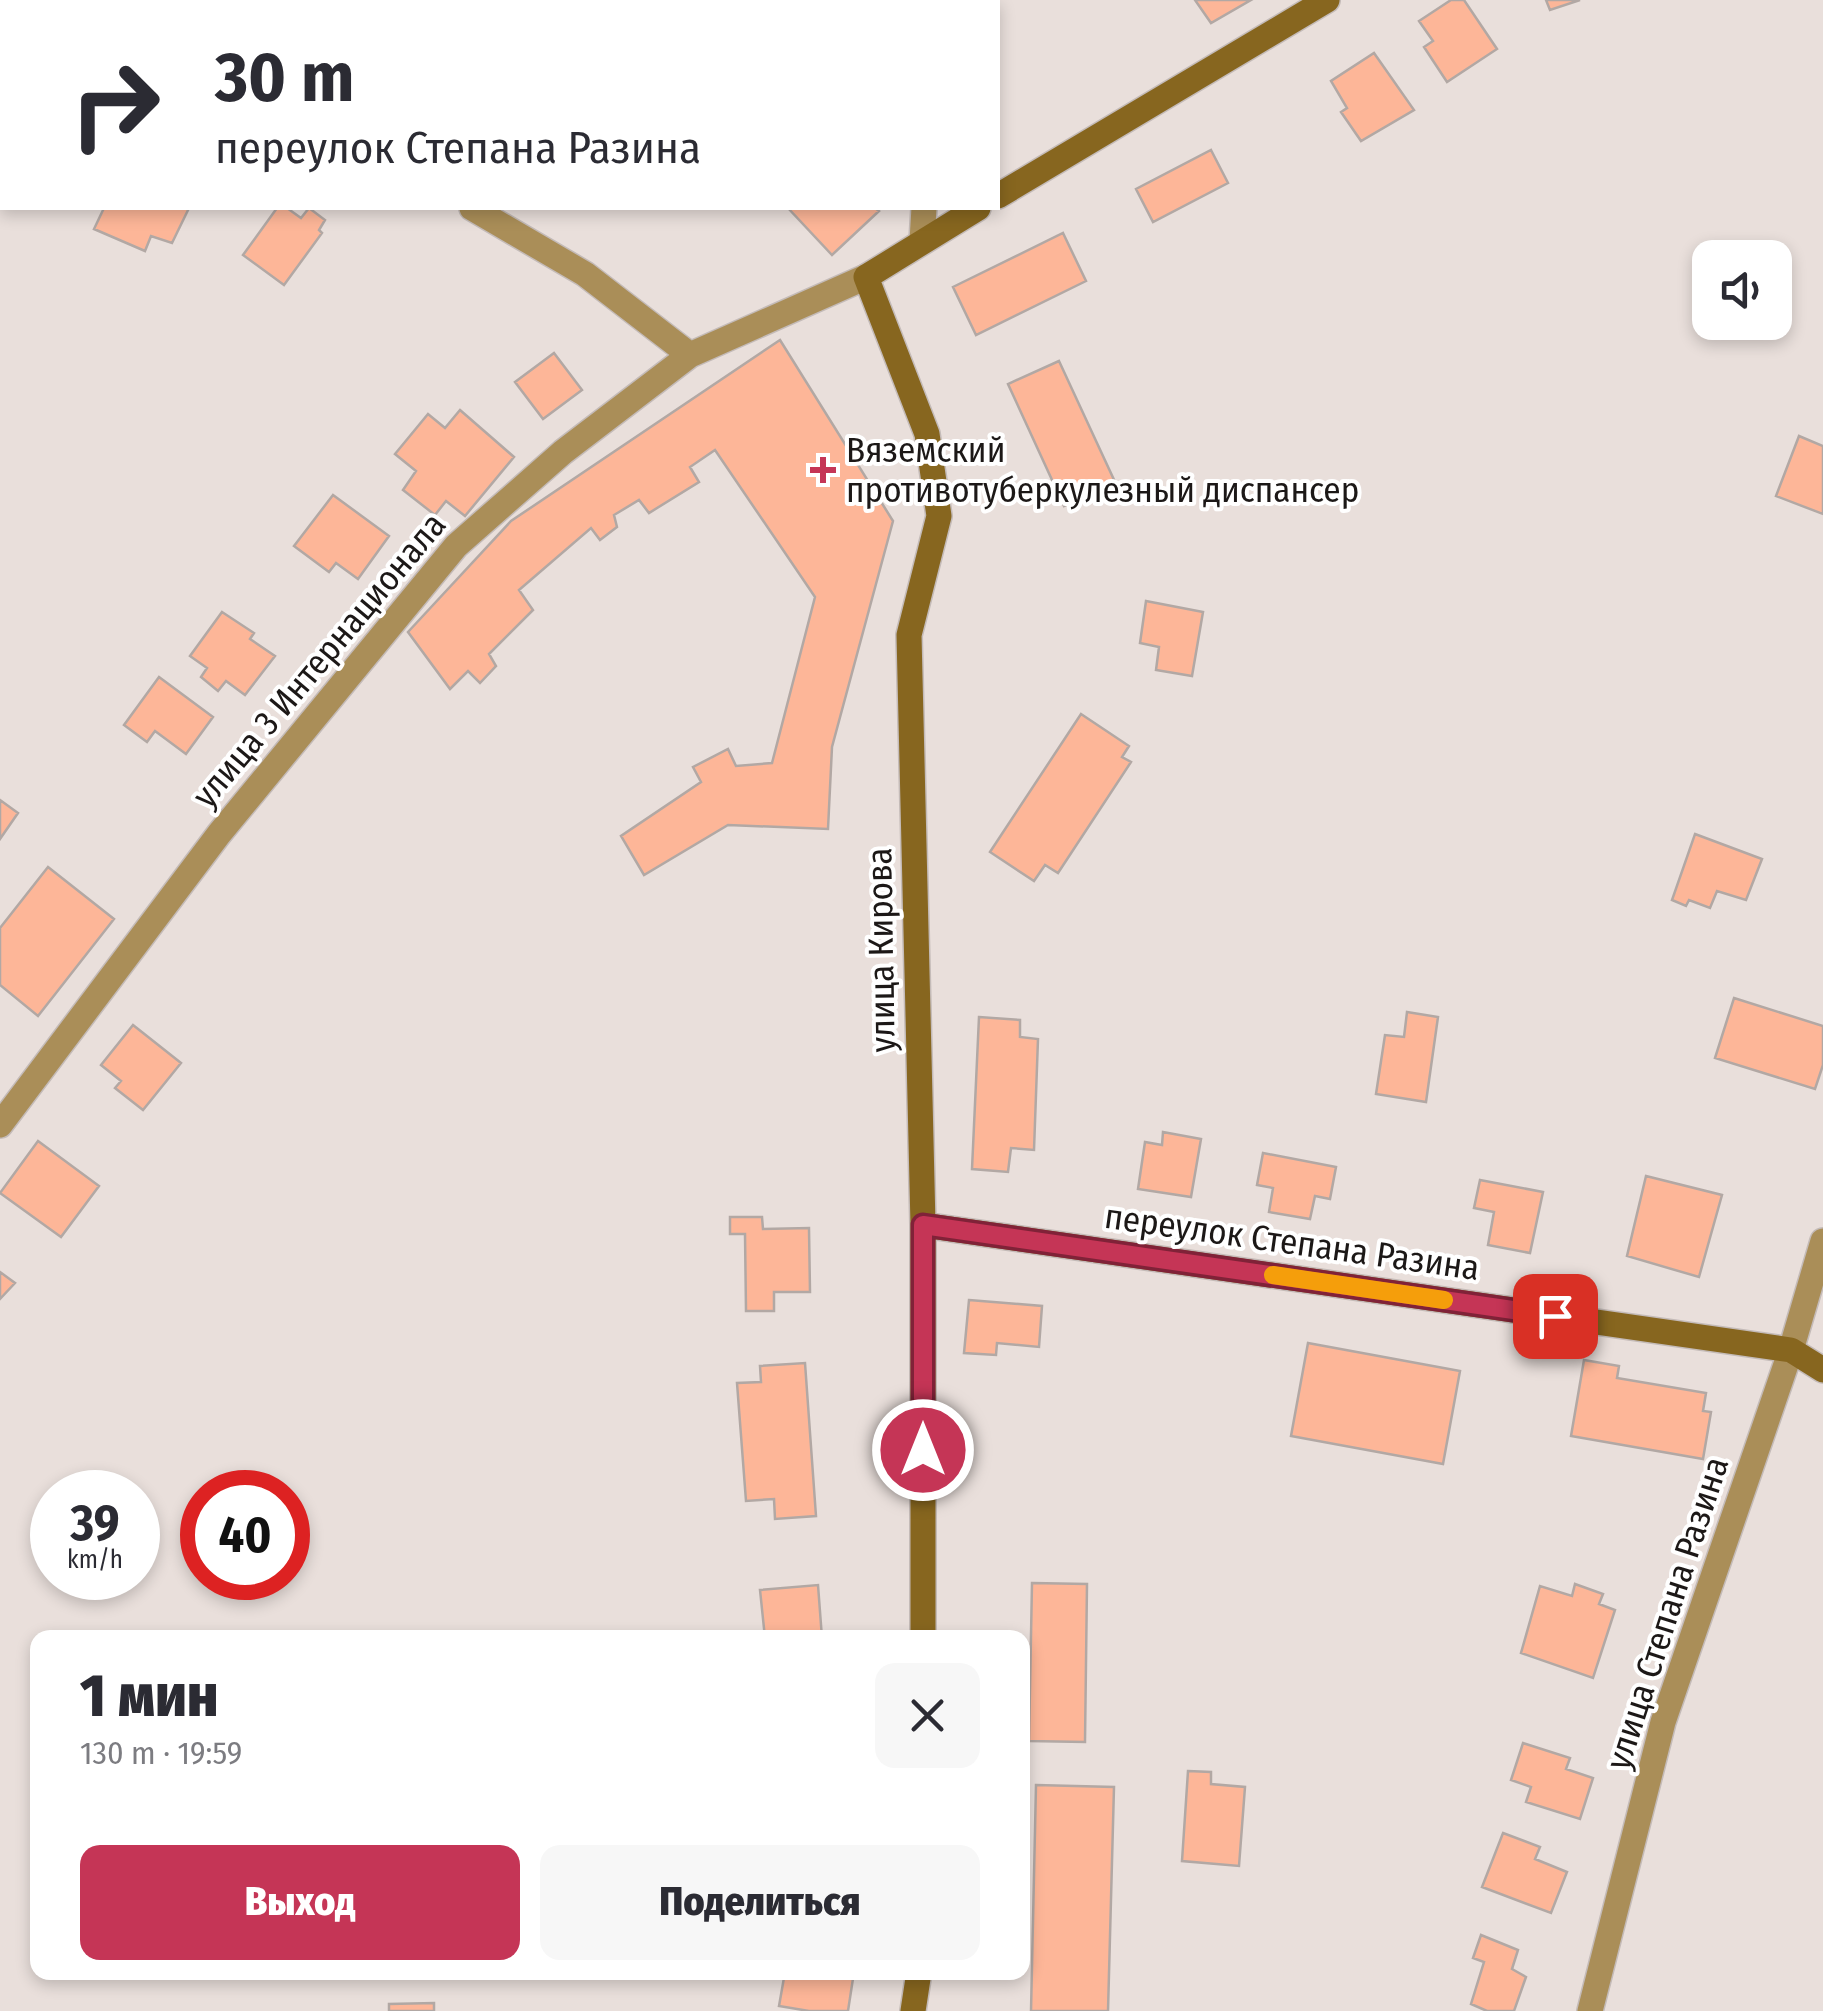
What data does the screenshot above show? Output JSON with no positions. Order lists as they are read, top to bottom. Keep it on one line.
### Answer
{"streets":{"street":["улица 3 Интернационала","улица Кирова","переулок Степана Разина","улица Степана Разина"]},"crossings":[["улица 3 Интернационала","улица Кирова"],["улица Кирова","переулок Степана Разина"],["переулок Степана Разина","улица Степана Разина"]],"places":{"health":["Вяземский противотуберкулезный диспансер"]},"page":{"turn":["30 m","переулок Степана Разина"],"speed":"39 km/h","limit":"40","heading":["1 мин","130 m · 19:59"],"buttons":["Выход","Поделиться"]}}
